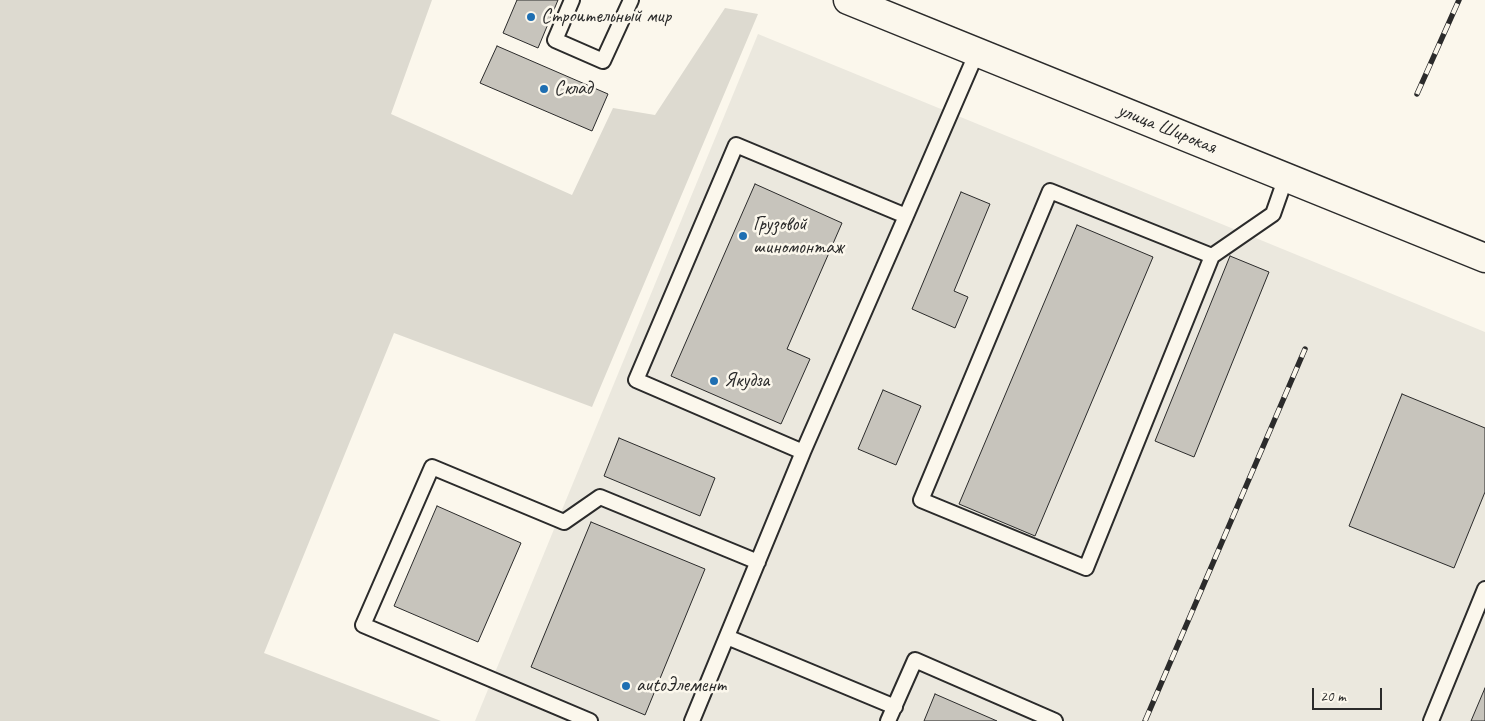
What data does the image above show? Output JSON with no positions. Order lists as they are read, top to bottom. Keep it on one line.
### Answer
{"streets":{"street":["улица Широкая"]},"places":["Строительный мир","Склад","Грузовой шиномонтаж","Якудза","autoЭлемент"],"scale_bar":"20 m"}
